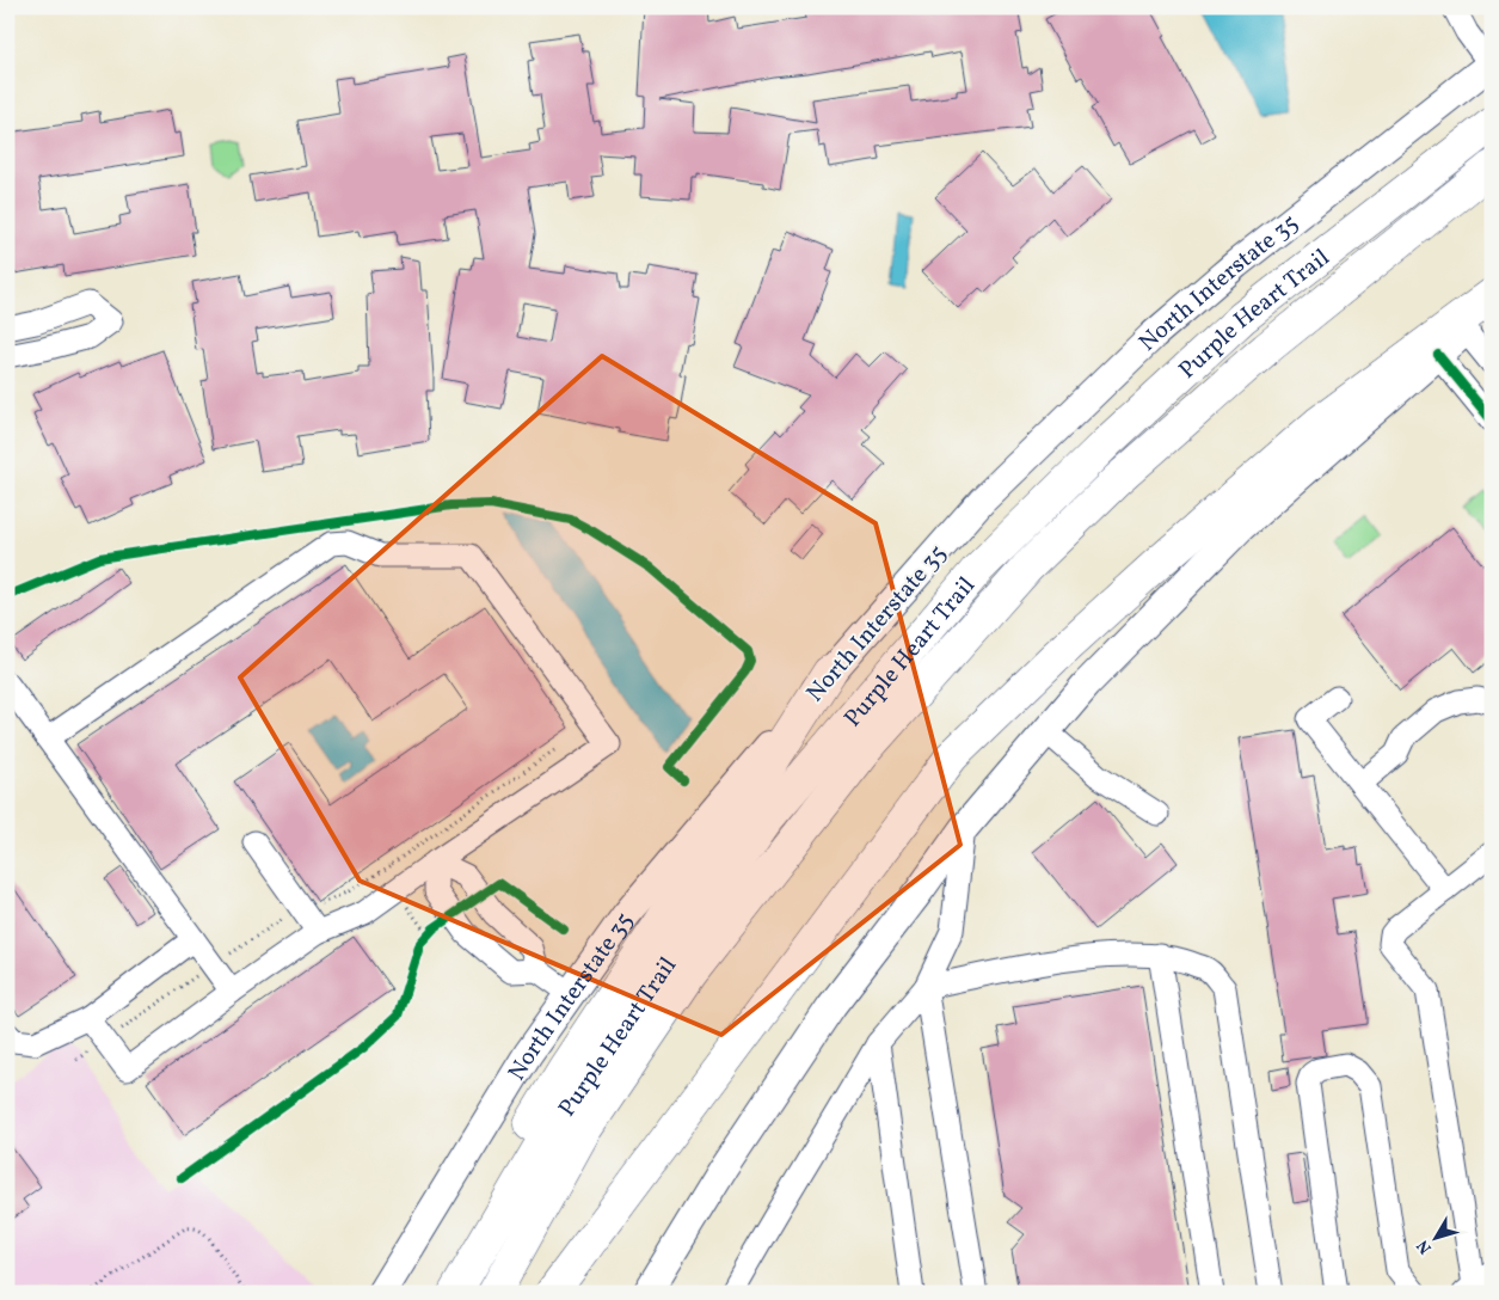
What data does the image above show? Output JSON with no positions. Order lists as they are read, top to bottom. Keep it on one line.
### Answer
{"streets":{"highway":["Purple Heart Trail"],"main road":["North Interstate 35"]},"north":"bottom left"}
